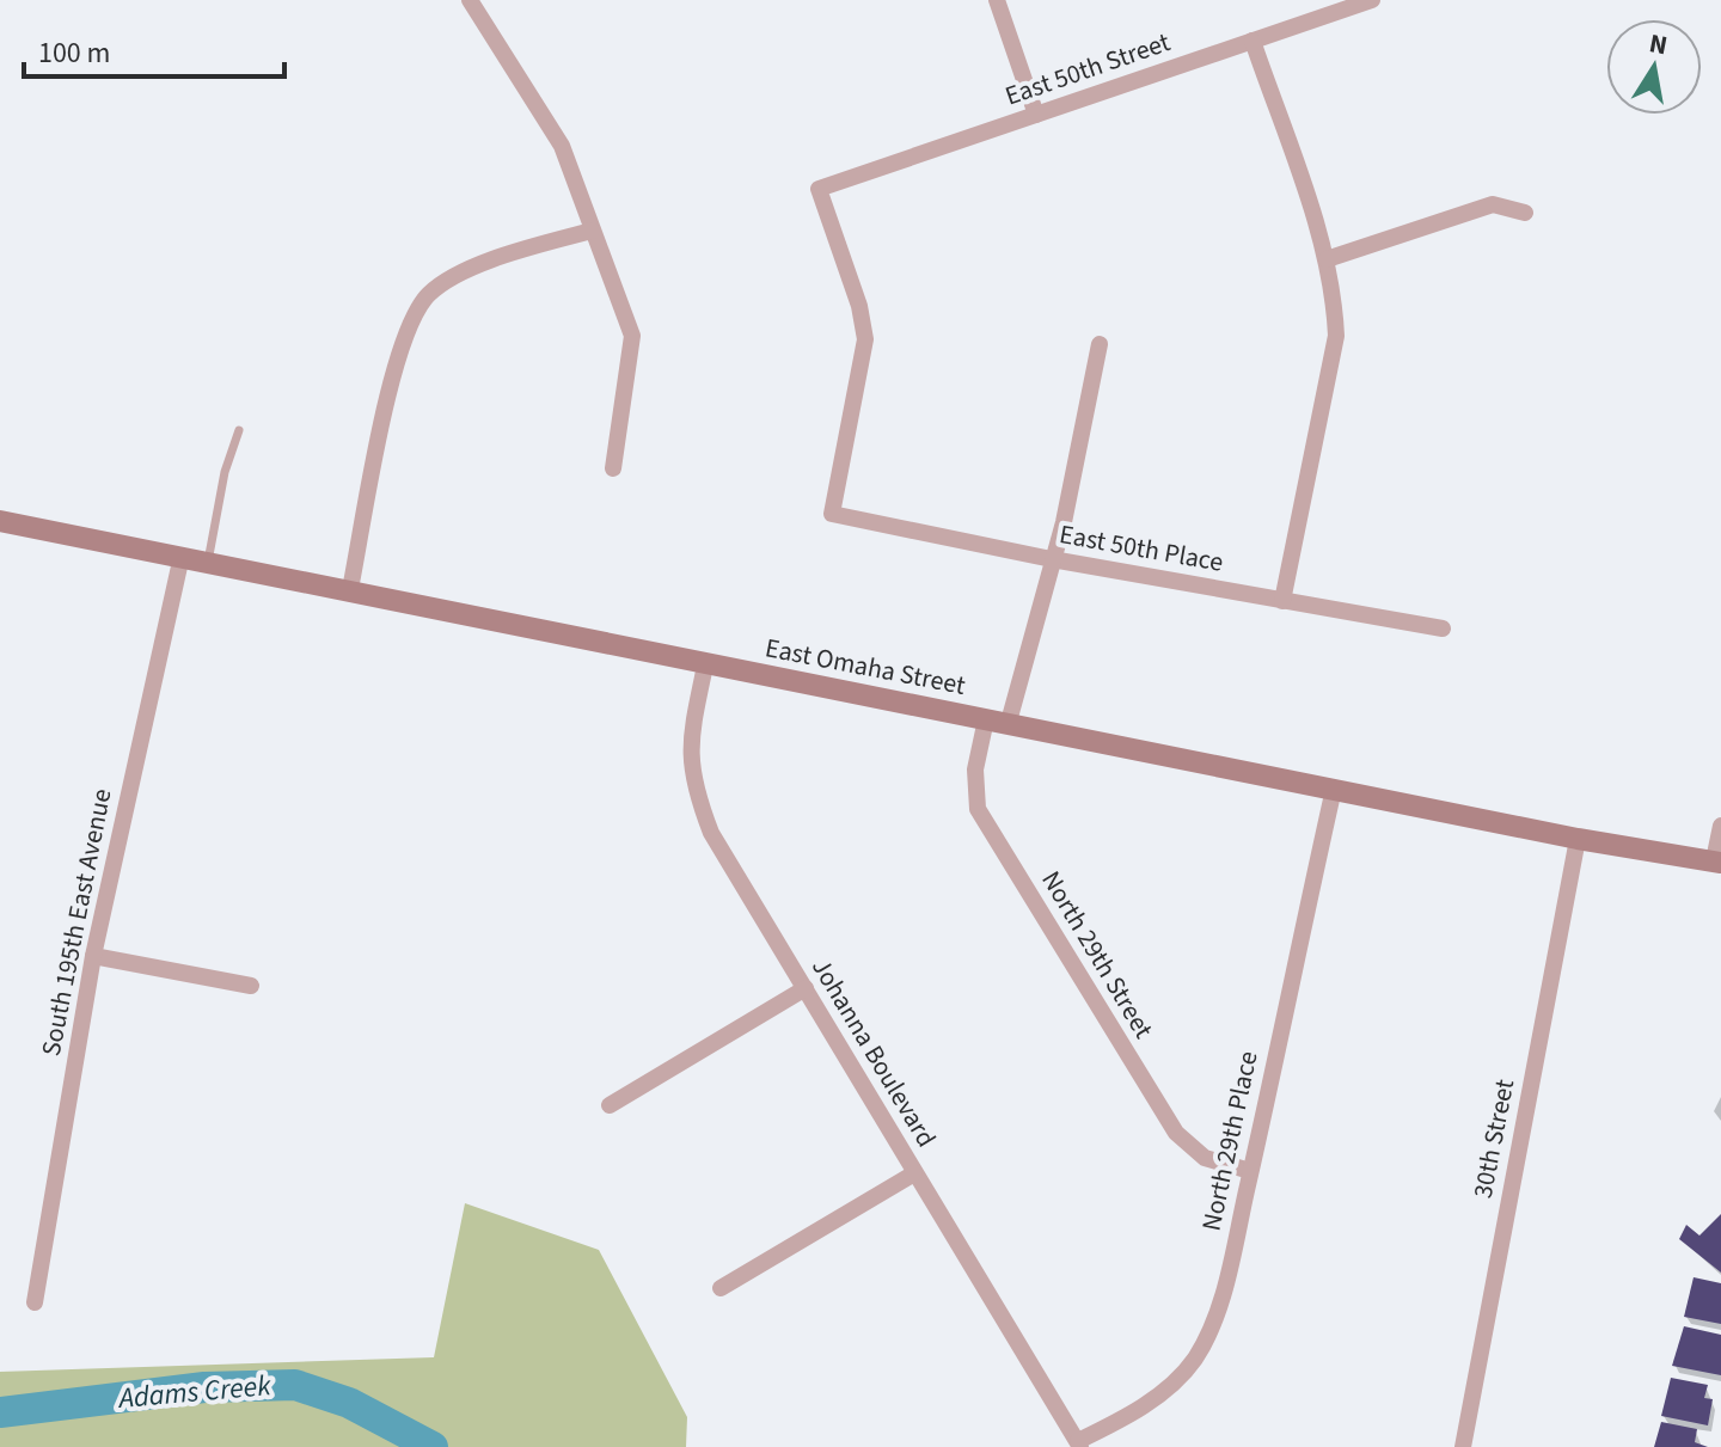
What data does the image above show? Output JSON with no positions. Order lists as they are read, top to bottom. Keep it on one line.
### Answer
{"streets":{"street":["East 50th Street","East 50th Place","East Omaha Street","South 195th East Avenue","North 29th Street","Johanna Boulevard","30th Street","North 29th Place"]},"crossings":[["East 50th Street","East 50th Place"],["East Omaha Street","South 195th East Avenue"],["East Omaha Street","North 29th Street"],["East Omaha Street","Johanna Boulevard"],["East Omaha Street","30th Street"],["East Omaha Street","North 29th Place"],["North 29th Street","North 29th Place"],["Johanna Boulevard","North 29th Place"]],"water":["Adams Creek"],"scale_bar":"100 m","north":"top"}
